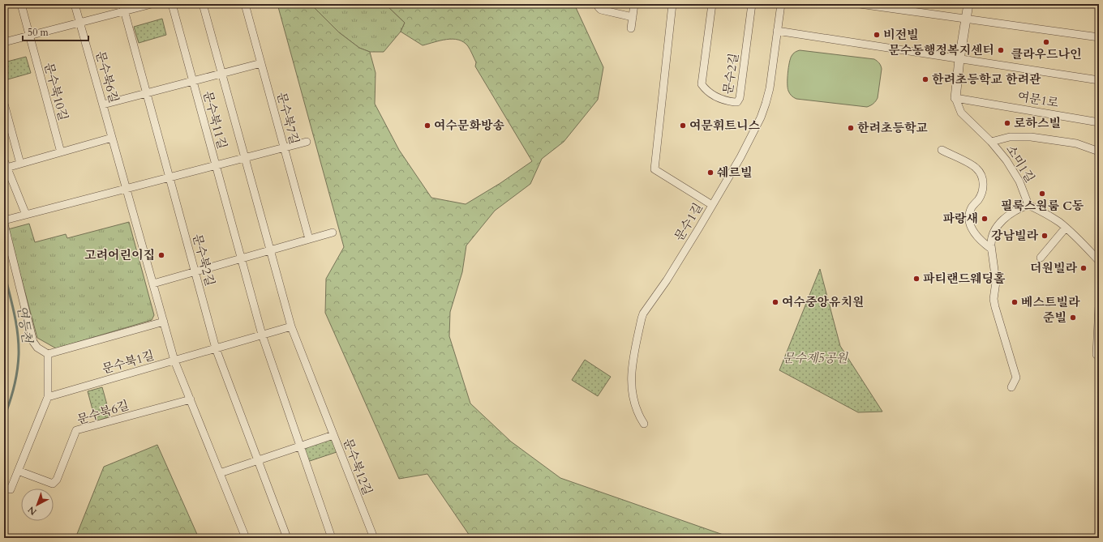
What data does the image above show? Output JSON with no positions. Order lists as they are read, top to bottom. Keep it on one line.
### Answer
{"streets":{"street":["문수2길","문수북6길","문수북10길","여문1로","문수북7길","문수북11길","소미1길","문수1길","문수북2길","문수북1길","문수북12길"]},"crossings":[["문수북6길","문수북11길"],["문수북6길","문수북1길"],["문수북6길","문수북12길"],["여문1로","소미1길"],["문수북7길","문수북11길"],["문수북2길","문수북1길"]],"water":["연등천"],"parks":["문수제5공원"],"places":["비전빌","클라우드나인","문수동행정복지센터","한려초등학교 한려관","로하스빌","여수문화방송","여문휘트니스","한려초등학교","쉐르빌","필룩스원룸 C동","파랑새","강남빌라","고려어린이집","더원빌라","파티랜드웨딩홀","여수중앙유치원","베스트빌라","준빌"],"scale_bar":"50 m","north":"bottom left"}
